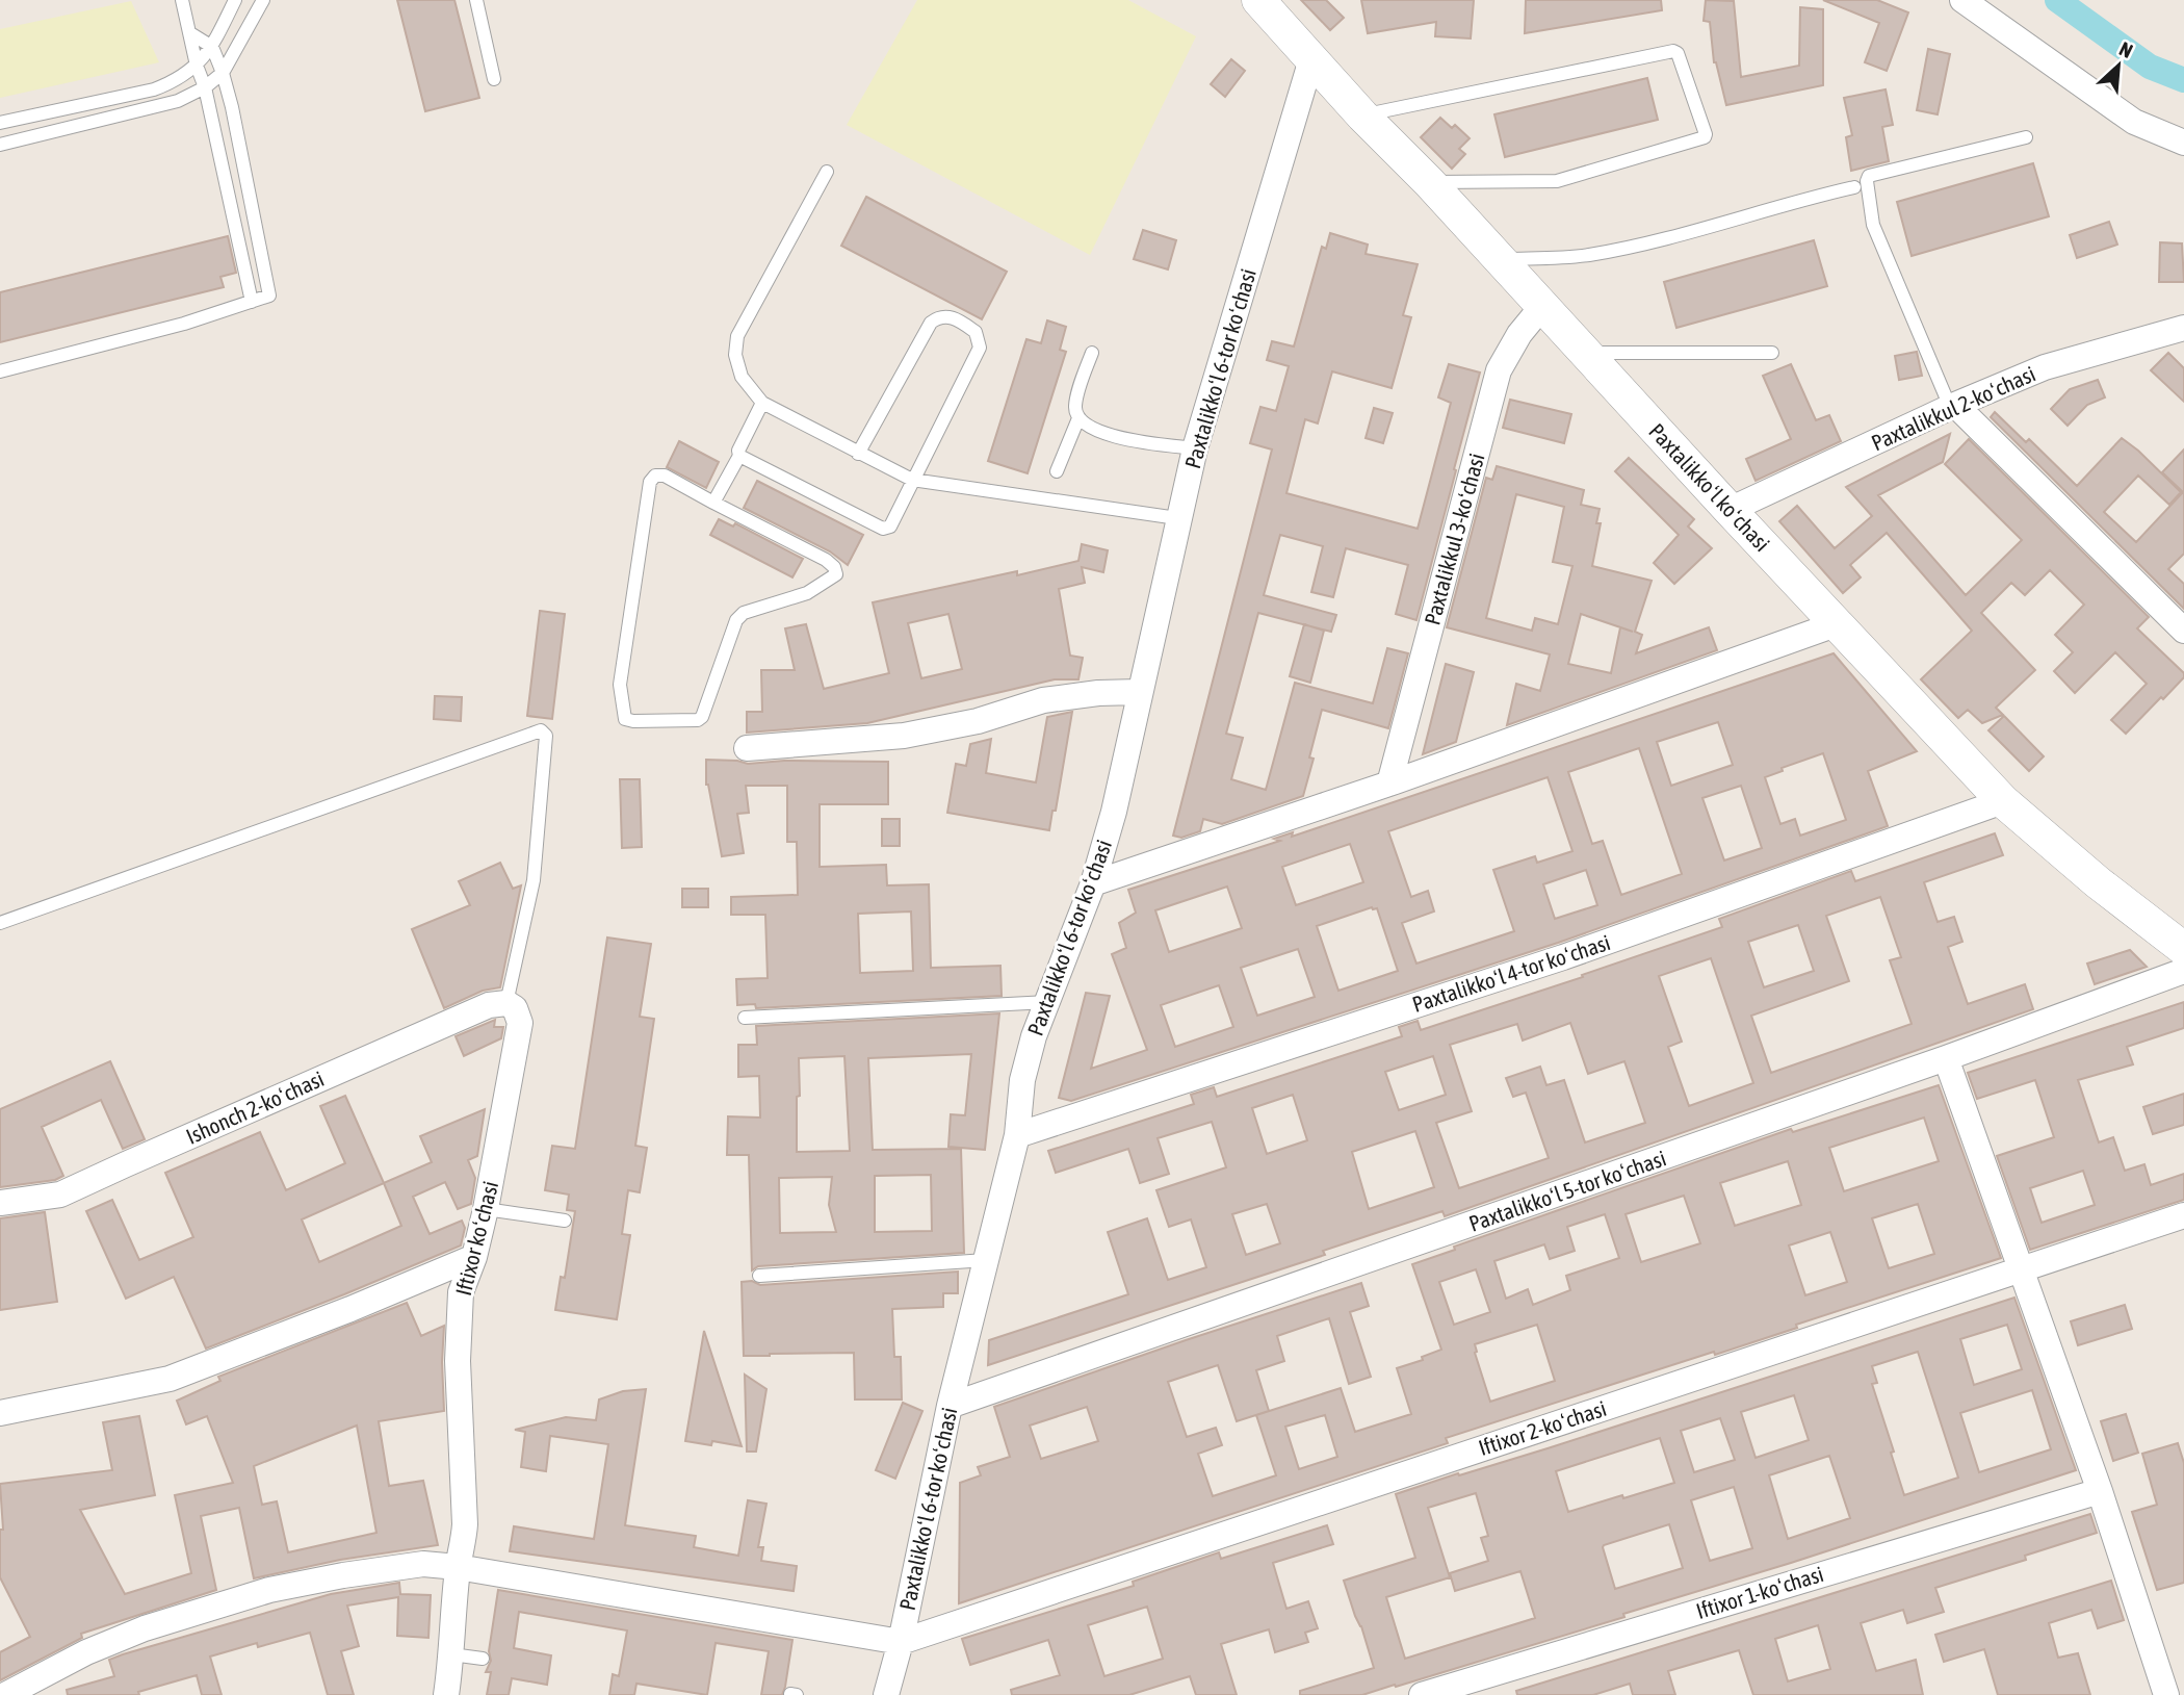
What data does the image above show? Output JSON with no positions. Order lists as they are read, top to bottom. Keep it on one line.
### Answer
{"streets":{"street":["Paxtalikkoʻl 6-tor koʻchasi","Paxtalikkul 2-koʻchasi","Paxtalikkoʻl koʻchasi","Paxtalikkul 3-koʻchasi","Paxtalikkoʻl 4-tor koʻchasi","Ishonch 2-koʻchasi","Paxtalikkoʻl 5-tor koʻchasi","Iftixor koʻchasi","Iftixor 2-koʻchasi","Iftixor 1-koʻchasi"]},"crossings":[["Paxtalikkoʻl 6-tor koʻchasi","Paxtalikkoʻl koʻchasi"],["Paxtalikkoʻl 6-tor koʻchasi","Paxtalikkoʻl 4-tor koʻchasi"],["Paxtalikkoʻl 6-tor koʻchasi","Paxtalikkoʻl 5-tor koʻchasi"],["Paxtalikkoʻl 6-tor koʻchasi","Iftixor 2-koʻchasi"],["Paxtalikkul 2-koʻchasi","Paxtalikkoʻl koʻchasi"],["Paxtalikkoʻl koʻchasi","Paxtalikkul 3-koʻchasi"],["Paxtalikkoʻl koʻchasi","Paxtalikkoʻl 4-tor koʻchasi"],["Ishonch 2-koʻchasi","Iftixor koʻchasi"]],"north":"top right"}
